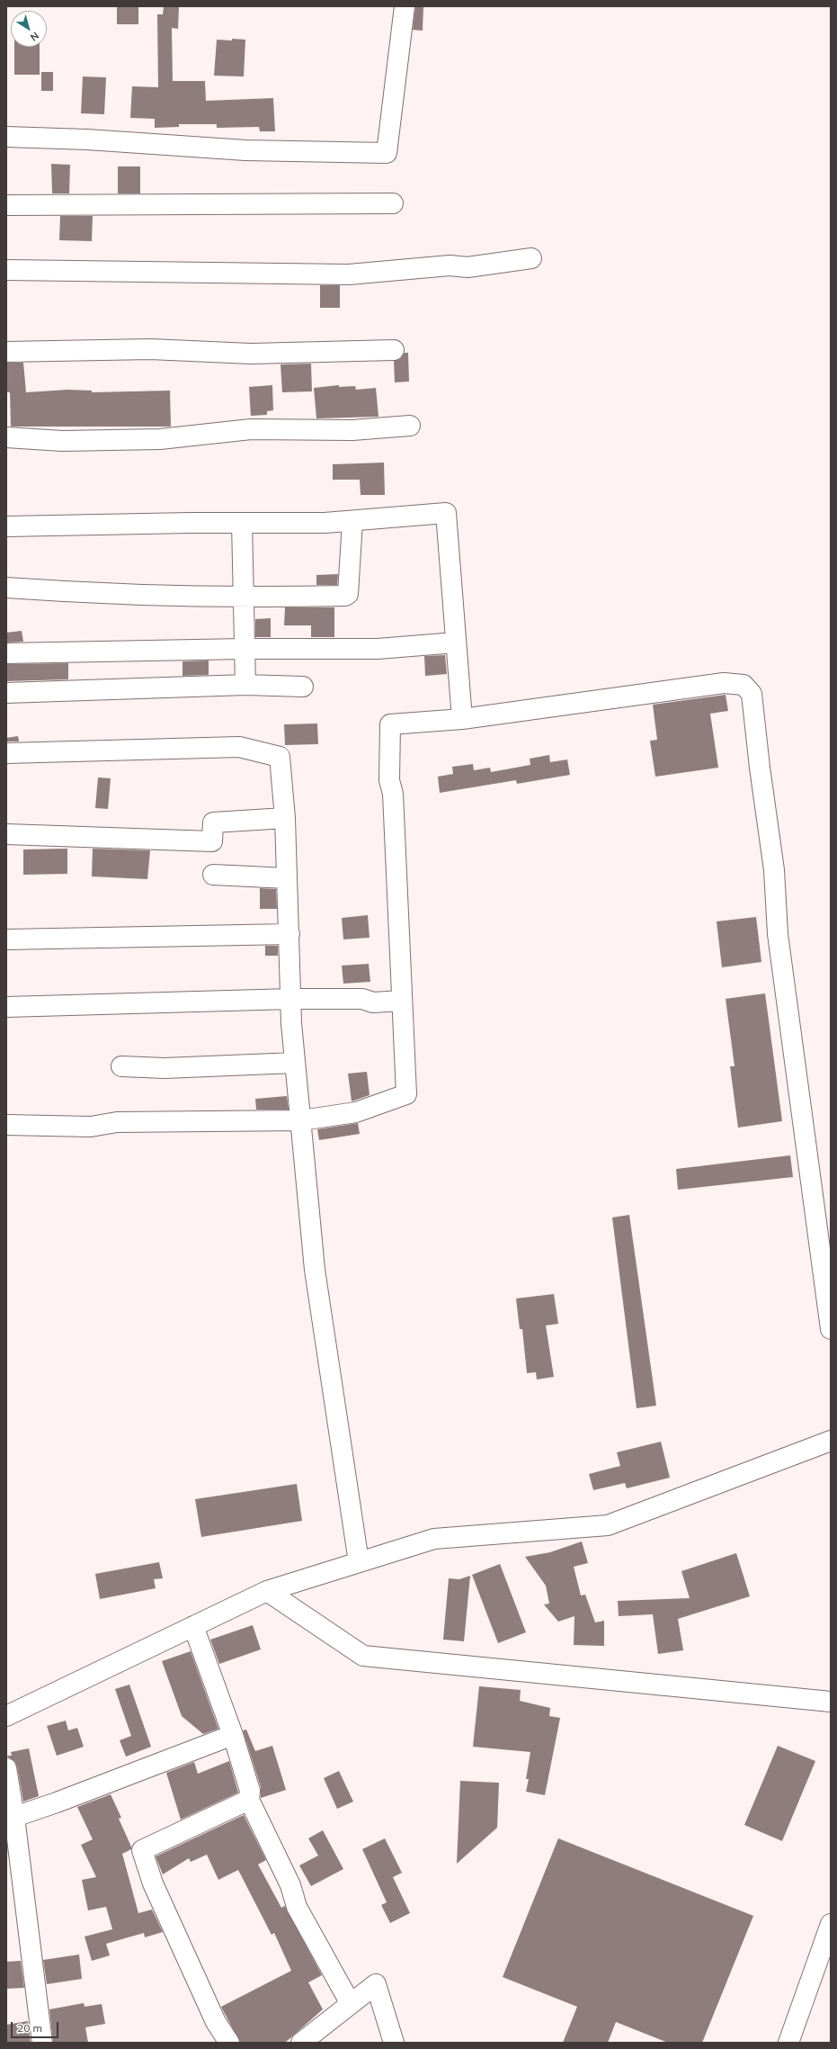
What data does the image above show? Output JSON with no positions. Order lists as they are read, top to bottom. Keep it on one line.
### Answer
{"scale_bar":"20 m","north":"bottom right"}
